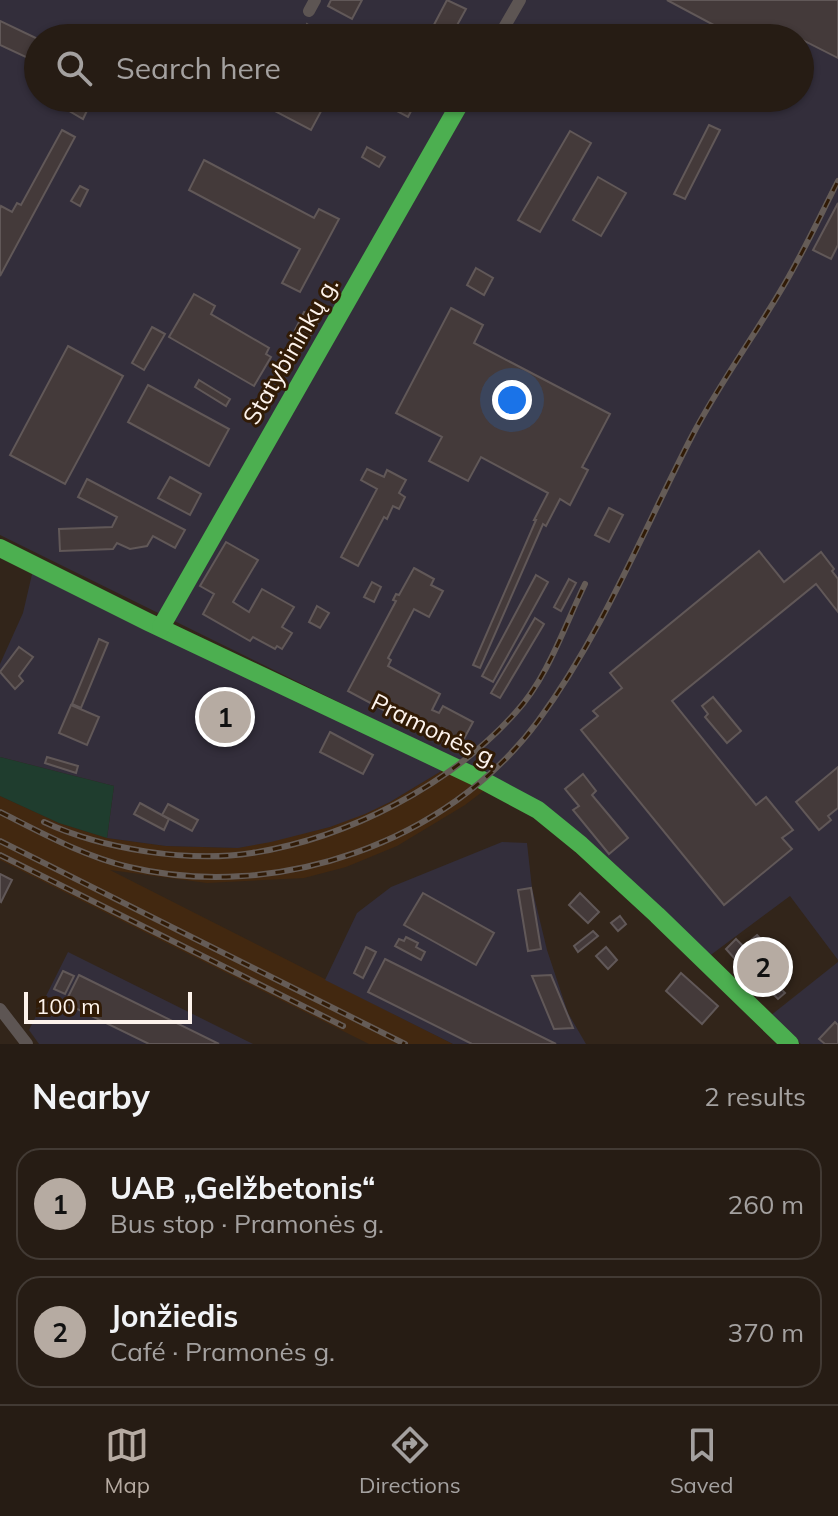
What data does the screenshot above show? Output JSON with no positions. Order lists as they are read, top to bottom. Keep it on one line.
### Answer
{"streets":{"street":["Statybininkų g.","Pramonės g."]},"crossings":[["Statybininkų g.","Pramonės g."]],"scale_bar":"100 m","page":{"search":"Search here","pins":["1","2"],"scale":"100 m","heading":["Nearby","2 results"],"list":[{"mark":"1","name":"UAB „Gelžbetonis“","note":"Bus stop · Pramonės g.","value":"260 m"},{"mark":"2","name":"Jonžiedis","note":"Café · Pramonės g.","value":"370 m"}],"nav":["Map","Directions","Saved"]}}
